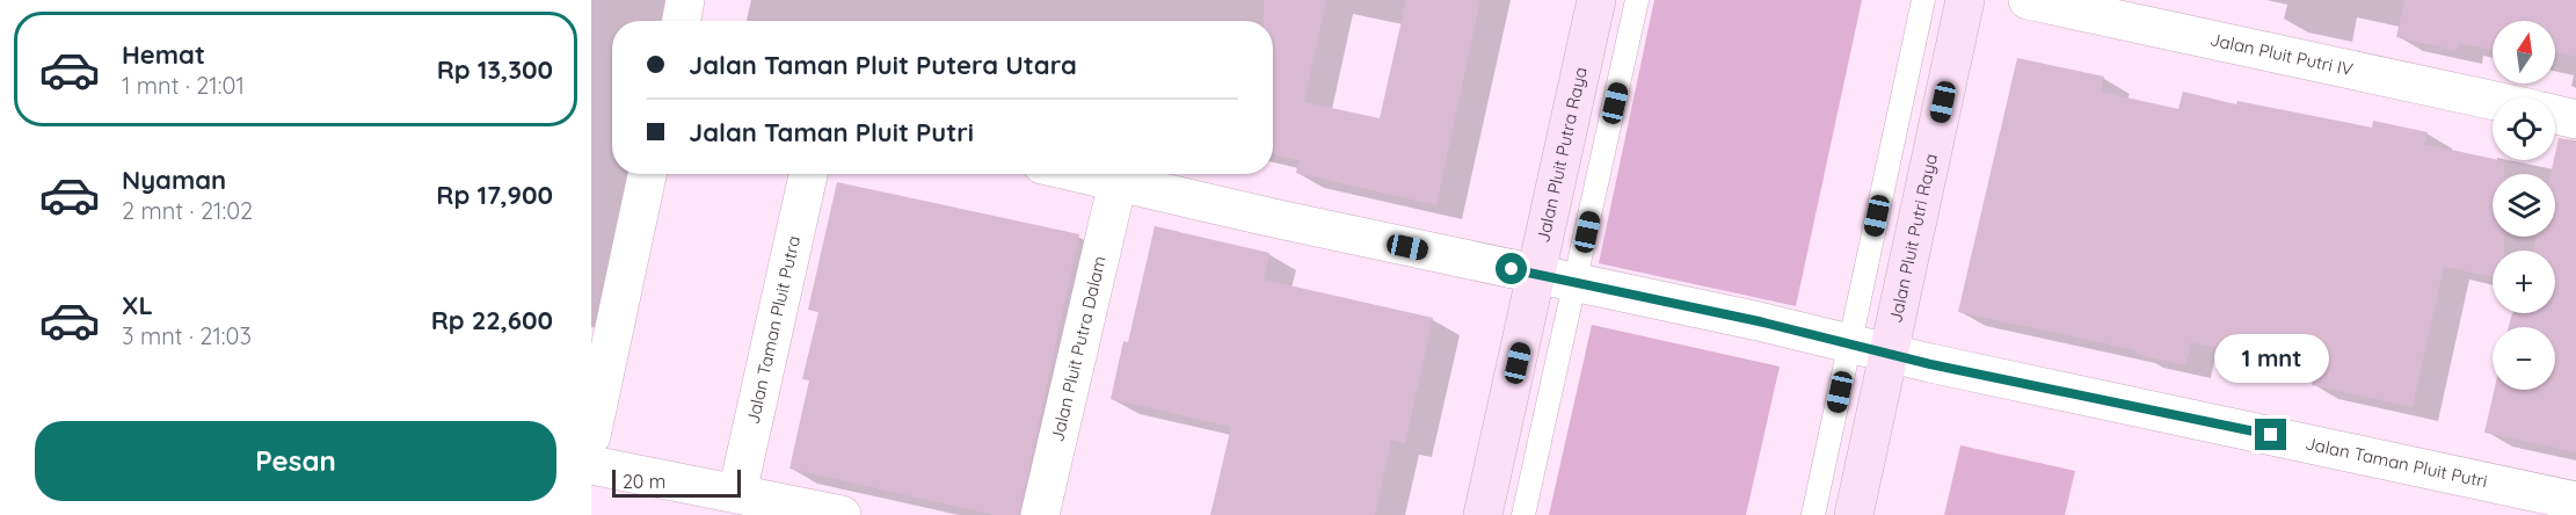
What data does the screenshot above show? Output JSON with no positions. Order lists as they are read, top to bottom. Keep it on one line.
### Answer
{"streets":{"street":["Jalan Pluit Putri IV","Jalan Pluit Putra Raya","Jalan Pluit Putri Raya","Jalan Taman Pluit Putra","Jalan Pluit Putra Dalam","Jalan Taman Pluit Putri"]},"crossings":[["Jalan Pluit Putra Raya","Jalan Taman Pluit Putri"],["Jalan Pluit Putri Raya","Jalan Taman Pluit Putri"],["Jalan Pluit Putra Dalam","Jalan Taman Pluit Putri"]],"scale_bar":"20 m","north":"top","page":{"list":[{"name":"Hemat","note":"1 mnt · 21:01","value":"Rp 13,300"},{"name":"Nyaman","note":"2 mnt · 21:02","value":"Rp 17,900"},{"name":"XL","note":"3 mnt · 21:03","value":"Rp 22,600"}],"map_buttons":["+","−"],"banner":["Jalan Taman Pluit Putera Utara","Jalan Taman Pluit Putri"],"bubble":"1 mnt","buttons":"Pesan","scale":"20 m"}}
